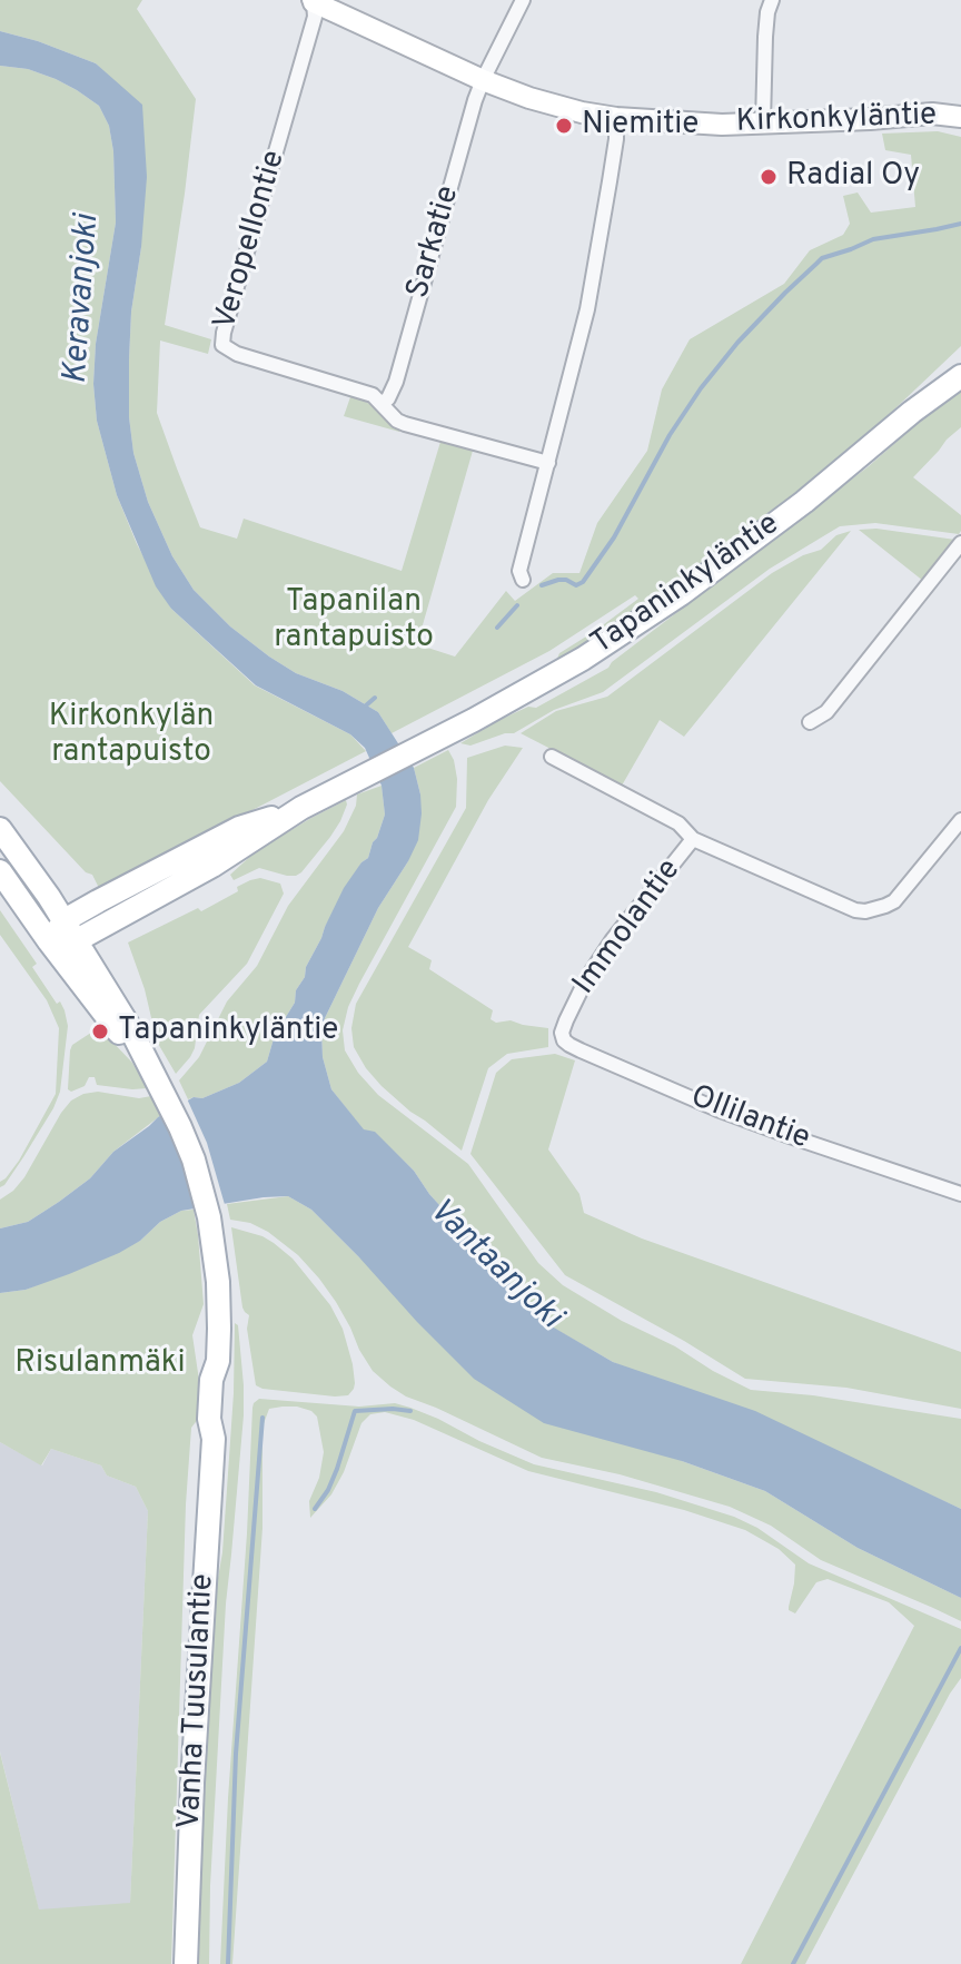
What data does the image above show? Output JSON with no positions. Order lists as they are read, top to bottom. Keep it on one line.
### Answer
{"streets":{"main road":["Tapaninkyläntie","Vanha Tuusulantie"],"street":["Kirkonkyläntie","Veropellontie","Sarkatie","Immolantie","Ollilantie"]},"crossings":[["Kirkonkyläntie","Veropellontie"],["Kirkonkyläntie","Sarkatie"],["Veropellontie","Sarkatie"],["Immolantie","Ollilantie"]],"water":["Keravanjoki","Vantaanjoki"],"parks":["Tapanilan rantapuisto","Kirkonkylän rantapuisto","Risulanmäki"],"places":["Niemitie","Radial Oy","Tapaninkyläntie"]}
